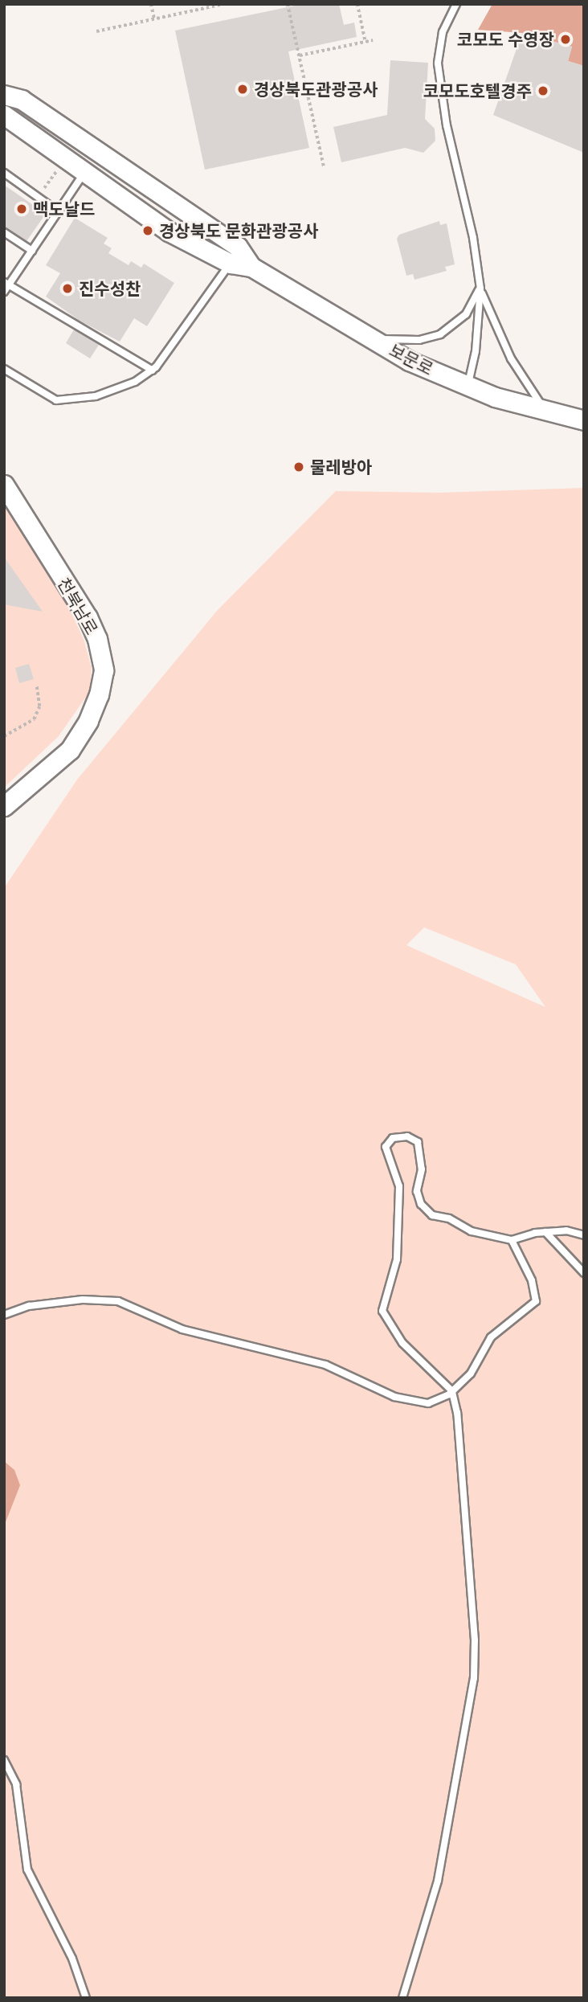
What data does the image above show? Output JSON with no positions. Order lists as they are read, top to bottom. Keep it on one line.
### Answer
{"streets":{"street":["보문로","천북남로"]},"places":["코모도 수영장","경상북도관광공사","코모도호텔경주","맥도날드","경상북도 문화관광공사","진수성찬","물레방아"]}
